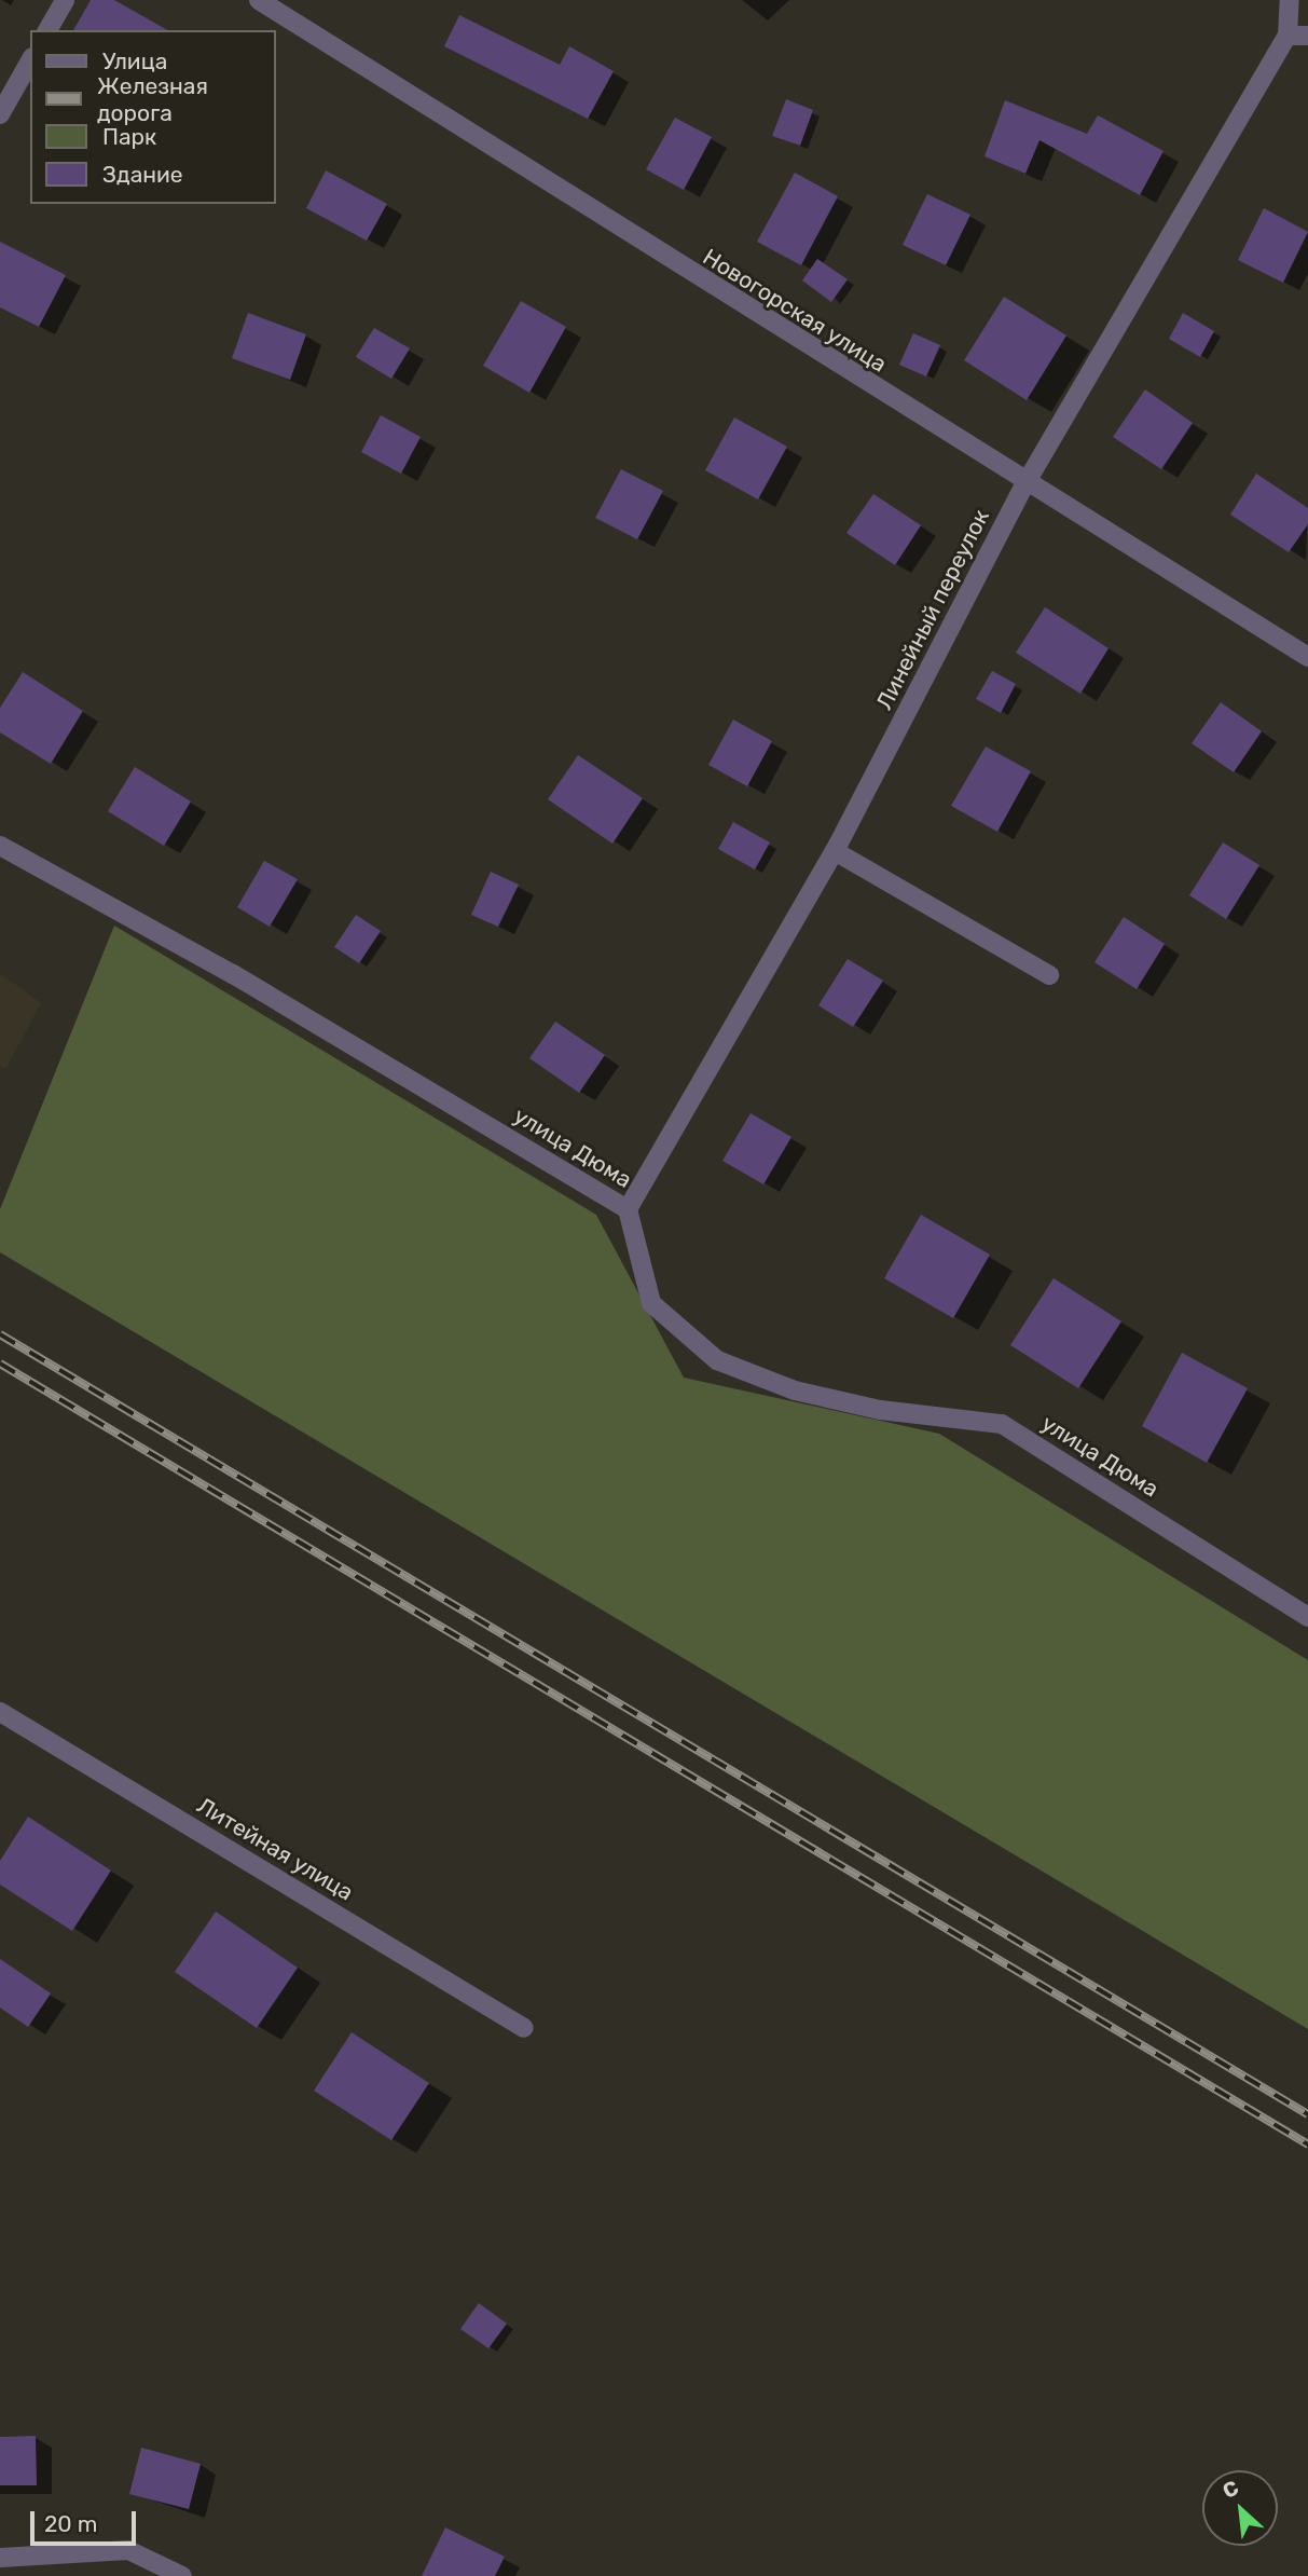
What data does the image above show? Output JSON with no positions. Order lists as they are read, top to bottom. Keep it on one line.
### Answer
{"streets":{"street":["Новогорская улица","Линейный переулок","улица Дюма","Литейная улица"]},"crossings":[["Новогорская улица","Линейный переулок"],["Линейный переулок","улица Дюма"]],"legend":["Улица","Железная дорога","Парк","Здание"],"scale_bar":"20 m","north":"top left"}
